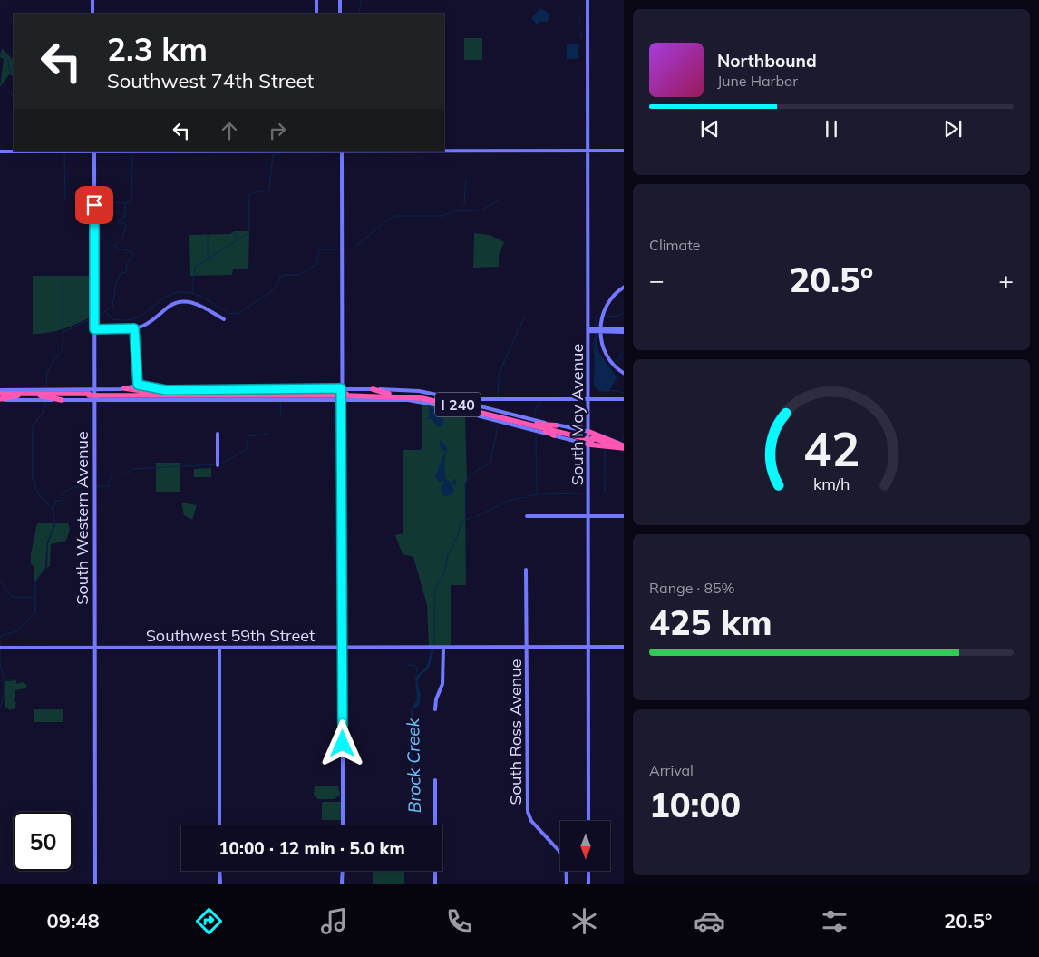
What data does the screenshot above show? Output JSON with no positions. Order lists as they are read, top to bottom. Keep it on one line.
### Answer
{"streets":{"highway":["I 240"],"main road":["South May Avenue","South Western Avenue","Southwest 59th Street","South Ross Avenue"]},"crossings":[["I 240","South May Avenue"],["South May Avenue","Southwest 59th Street"],["South Western Avenue","Southwest 59th Street"],["Southwest 59th Street","South Ross Avenue"]],"water":["Brock Creek"],"north":"bottom","page":{"turn":["2.3 km","Southwest 74th Street"],"song":["Northbound","June Harbor"],"tile":["Climate",["Range · 85%","425 km"],["Arrival","10:00"]],"heat":["−","20.5°","+"],"limit":"50","trip":"10:00 · 12 min · 5.0 km","tabs":["09:48","20.5°"],"gauge":["42","km/h"]}}
